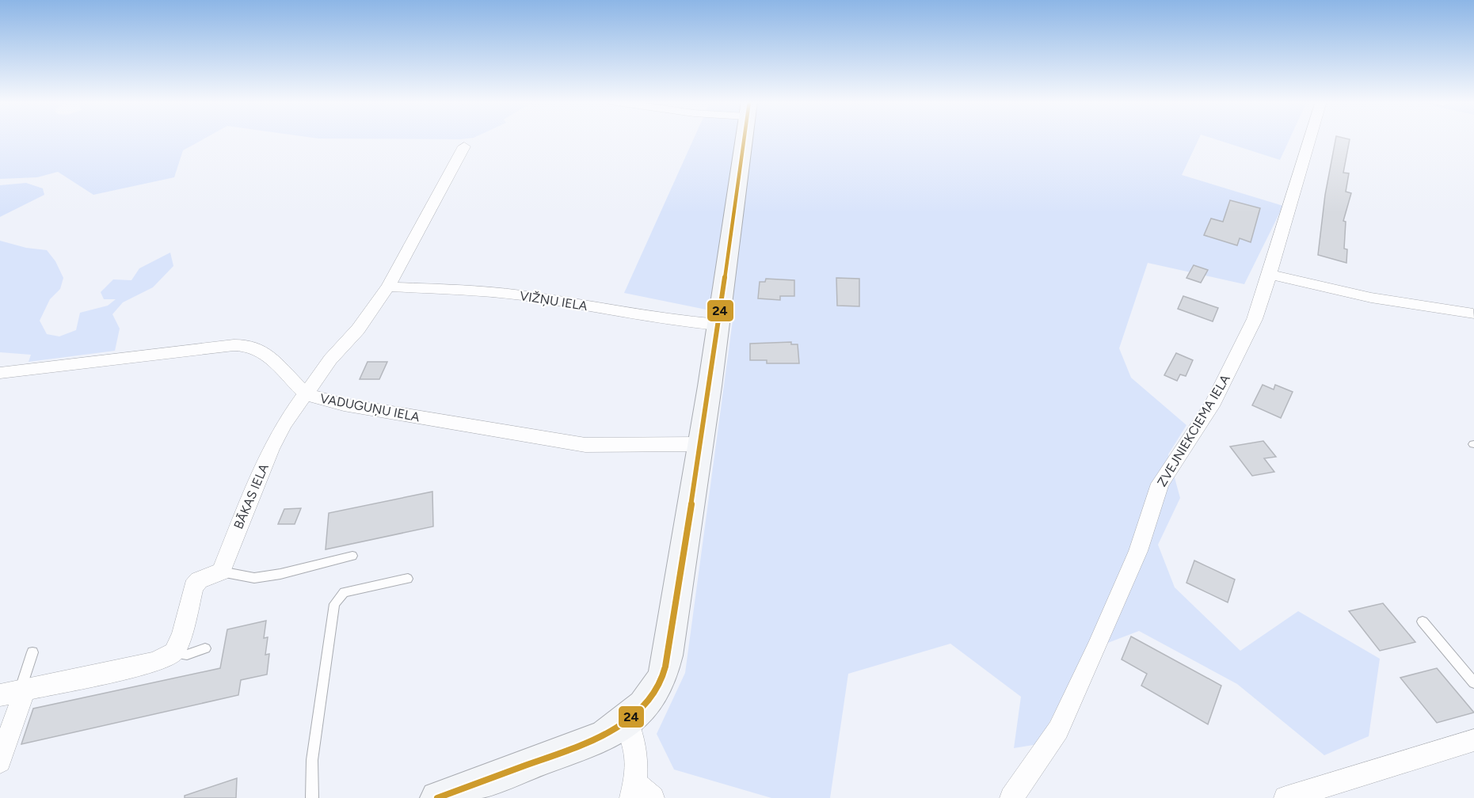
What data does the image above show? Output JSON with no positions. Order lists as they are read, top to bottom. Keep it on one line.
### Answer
{"streets":{"street":["VIŽŅU IELA","VADUGUŅU IELA","ZVEJNIEKCIEMA IELA","BĀKAS IELA"]},"crossings":[["VIŽŅU IELA","BĀKAS IELA"],["VADUGUŅU IELA","BĀKAS IELA"]],"lines":["transit line 24"]}
